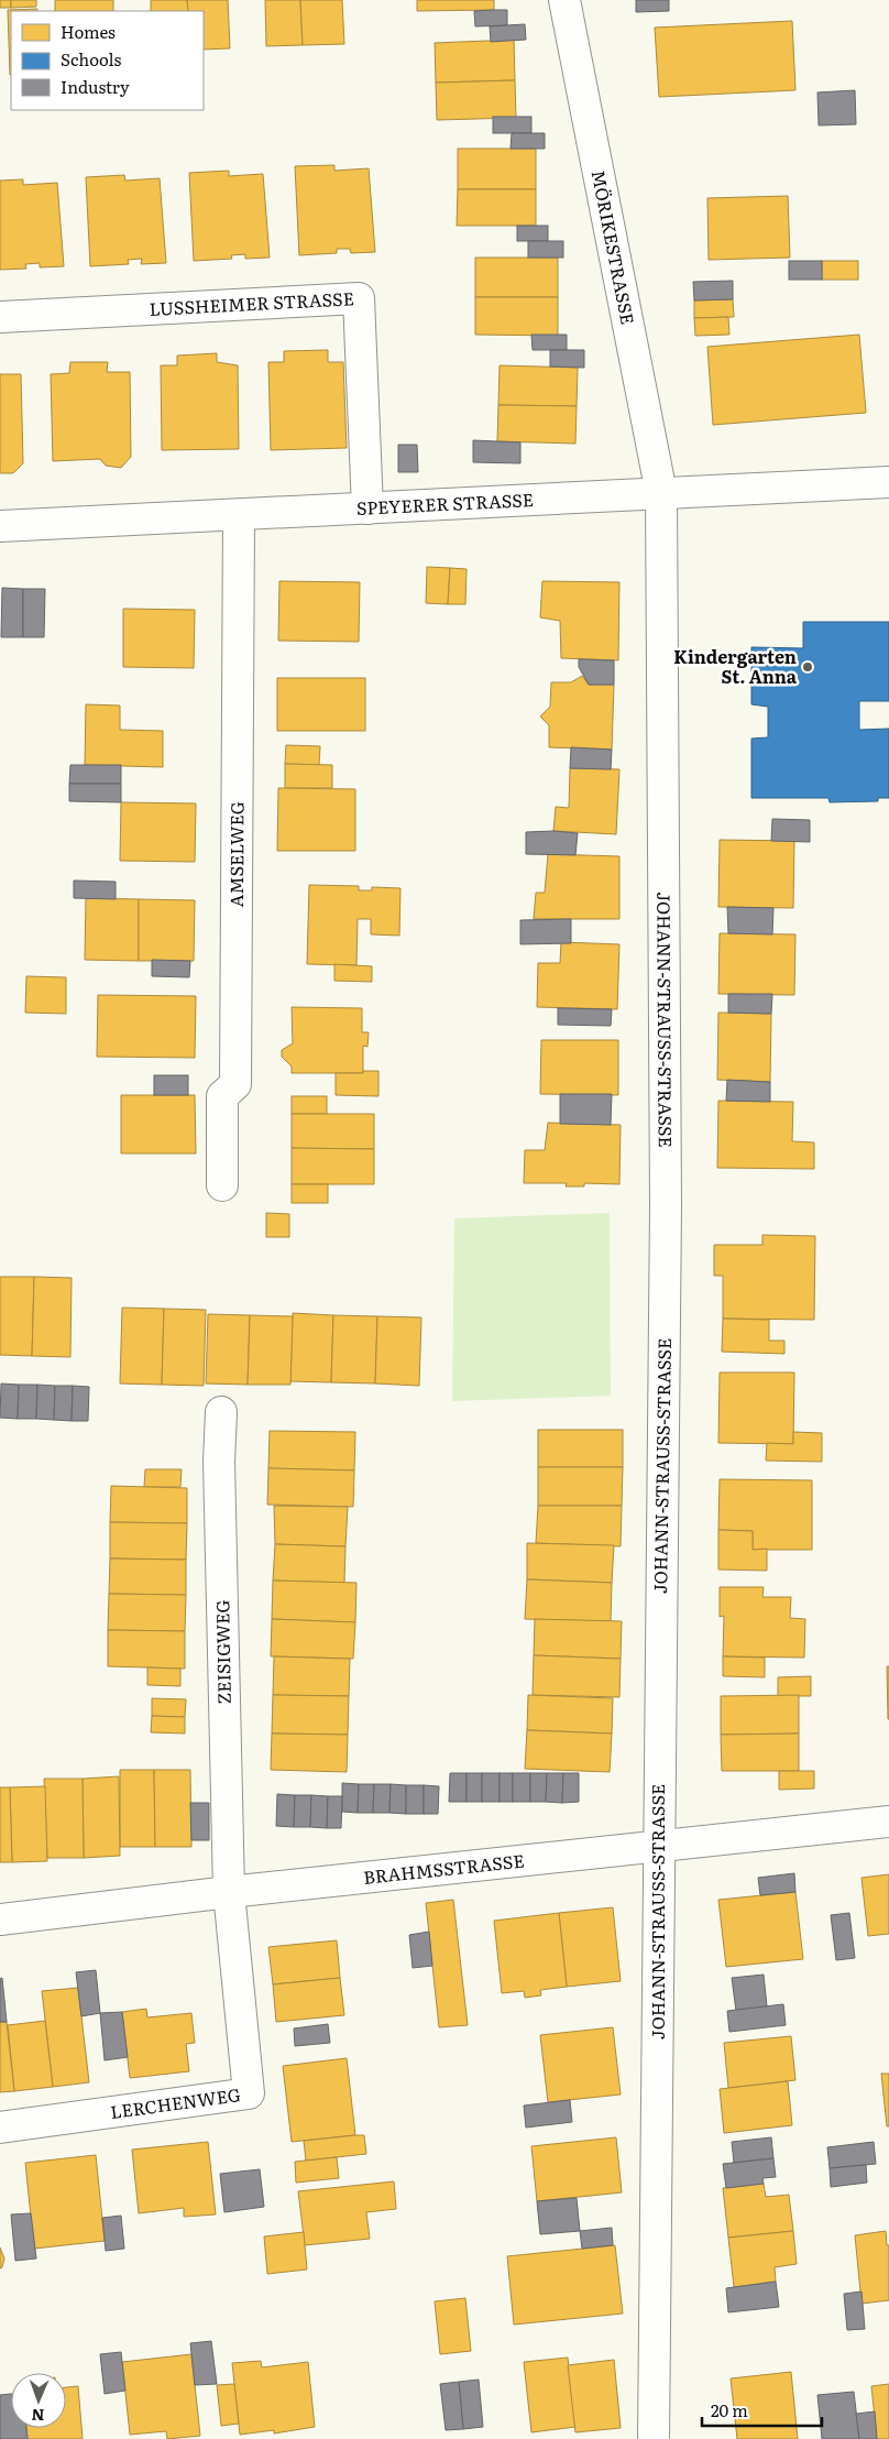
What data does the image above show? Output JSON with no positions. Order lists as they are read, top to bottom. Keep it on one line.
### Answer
{"streets":{"street":["MÖRIKESTRASSE","LUSSHEIMER STRASSE","SPEYERER STRASSE","AMSELWEG","JOHANN-STRAUSS-STRASSE","ZEISIGWEG","BRAHMSSTRASSE","LERCHENWEG"]},"crossings":[["MÖRIKESTRASSE","SPEYERER STRASSE"],["MÖRIKESTRASSE","JOHANN-STRAUSS-STRASSE"],["LUSSHEIMER STRASSE","SPEYERER STRASSE"],["SPEYERER STRASSE","AMSELWEG"],["SPEYERER STRASSE","JOHANN-STRAUSS-STRASSE"],["JOHANN-STRAUSS-STRASSE","BRAHMSSTRASSE"],["ZEISIGWEG","BRAHMSSTRASSE"],["ZEISIGWEG","LERCHENWEG"],["BRAHMSSTRASSE","LERCHENWEG"]],"places":["Kindergarten St. Anna"],"legend":["Homes","Schools","Industry"],"scale_bar":"20 m","north":"bottom"}
